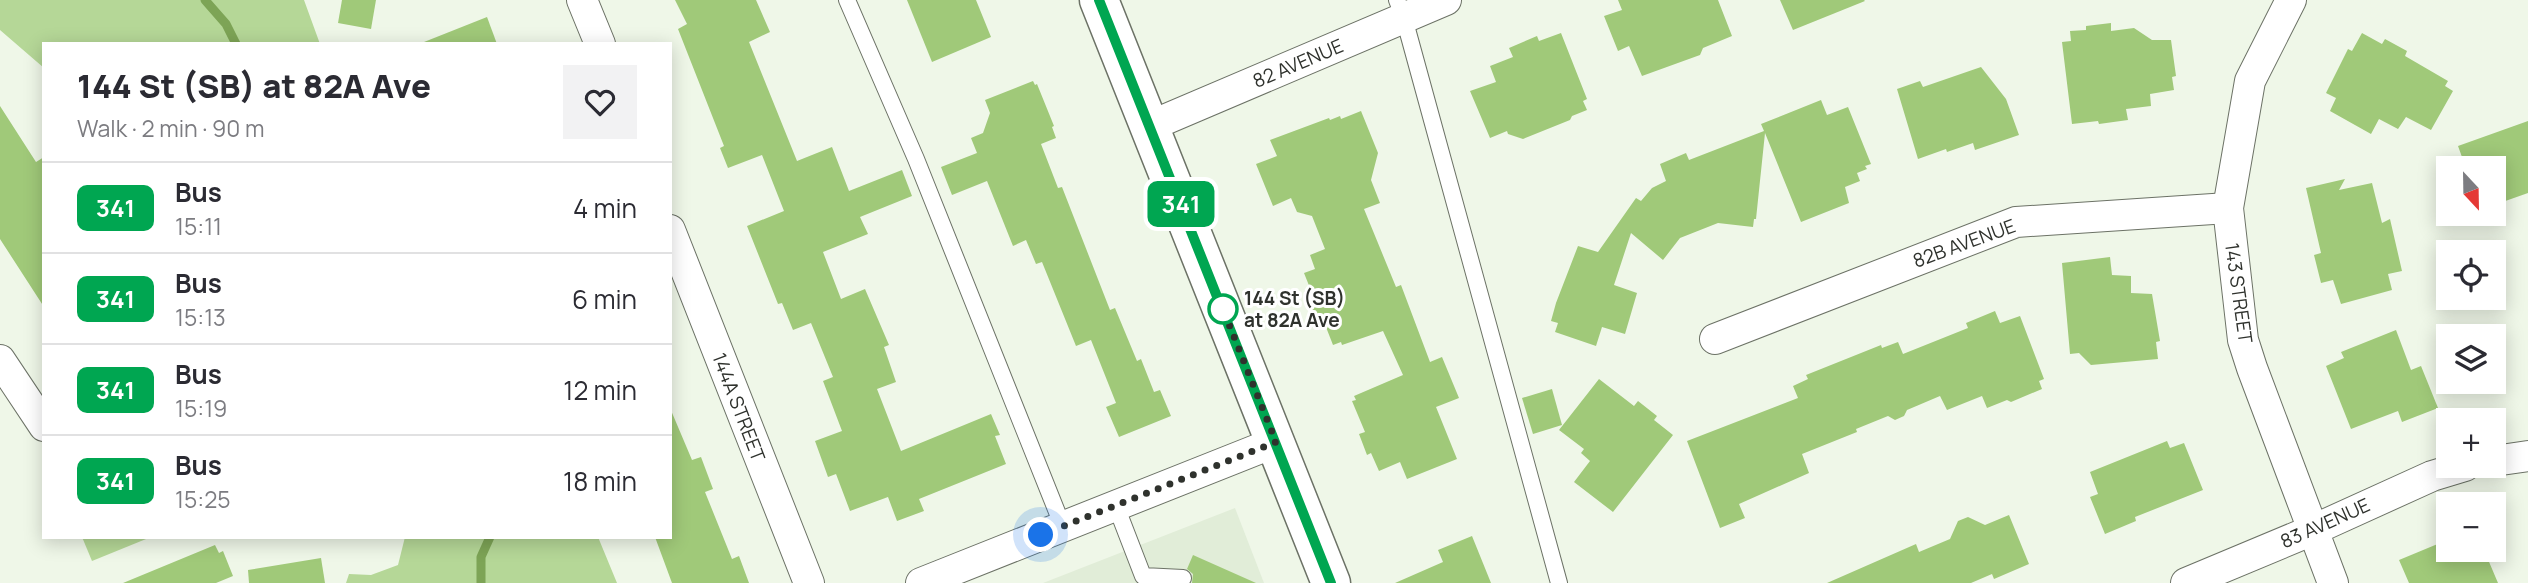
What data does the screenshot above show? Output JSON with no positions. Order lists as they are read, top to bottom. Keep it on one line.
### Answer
{"streets":{"street":["82 AVENUE","82B AVENUE","143 STREET","144A STREET","83 AVENUE"]},"crossings":[["82B AVENUE","143 STREET"],["143 STREET","83 AVENUE"]],"places":["144 St (SB) at 82A Ave"],"lines":["bus line 341"],"north":"bottom","page":{"on_map":"341","heading":["144 St (SB) at 82A Ave","Walk · 2 min · 90 m"],"map_buttons":["+","−"],"list":[{"mark":"341","name":"Bus","note":"15:11","value":"4 min"},{"mark":"341","name":"Bus","note":"15:13","value":"6 min"},{"mark":"341","name":"Bus","note":"15:19","value":"12 min"},{"mark":"341","name":"Bus","note":"15:25","value":"18 min"}]}}
